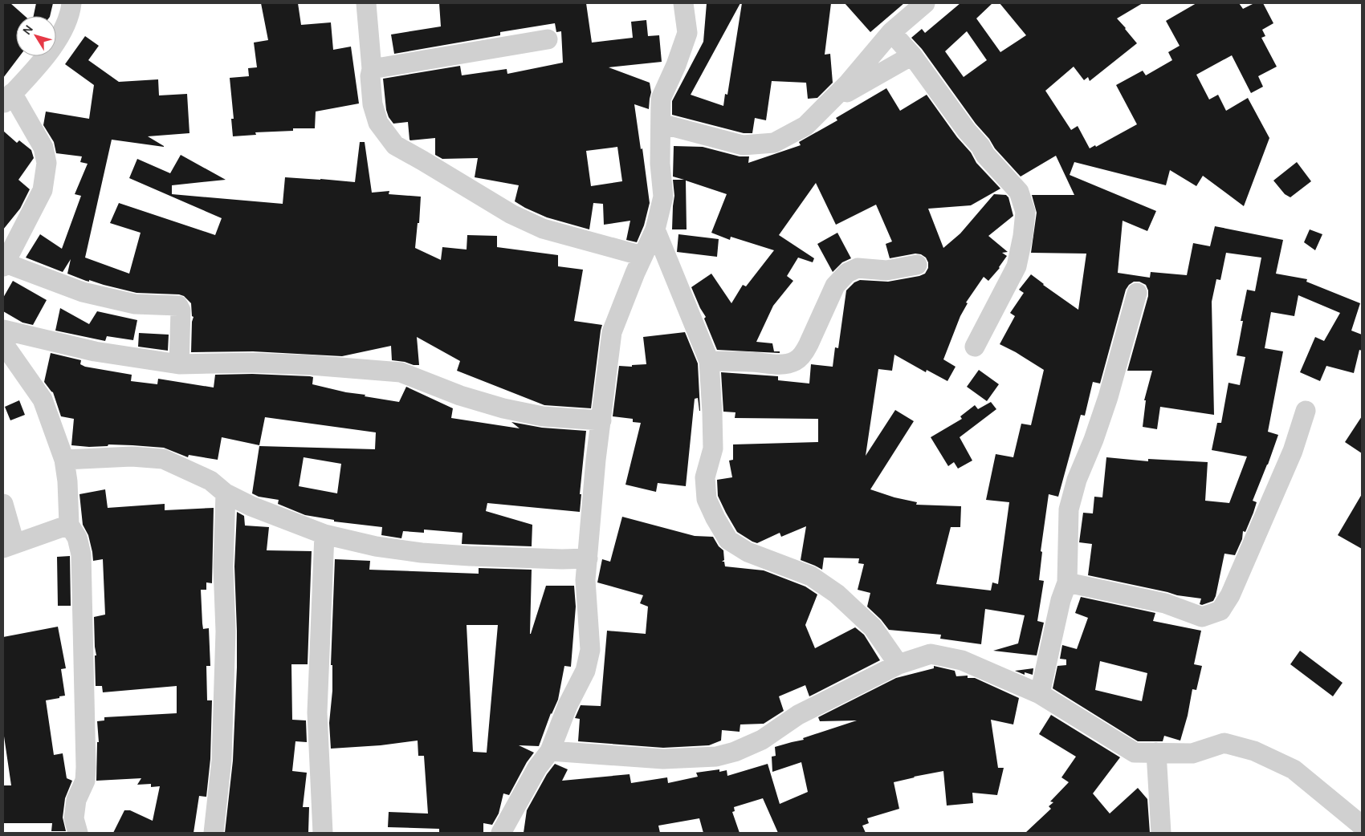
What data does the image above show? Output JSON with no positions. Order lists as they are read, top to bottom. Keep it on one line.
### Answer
{"north":"top left"}
